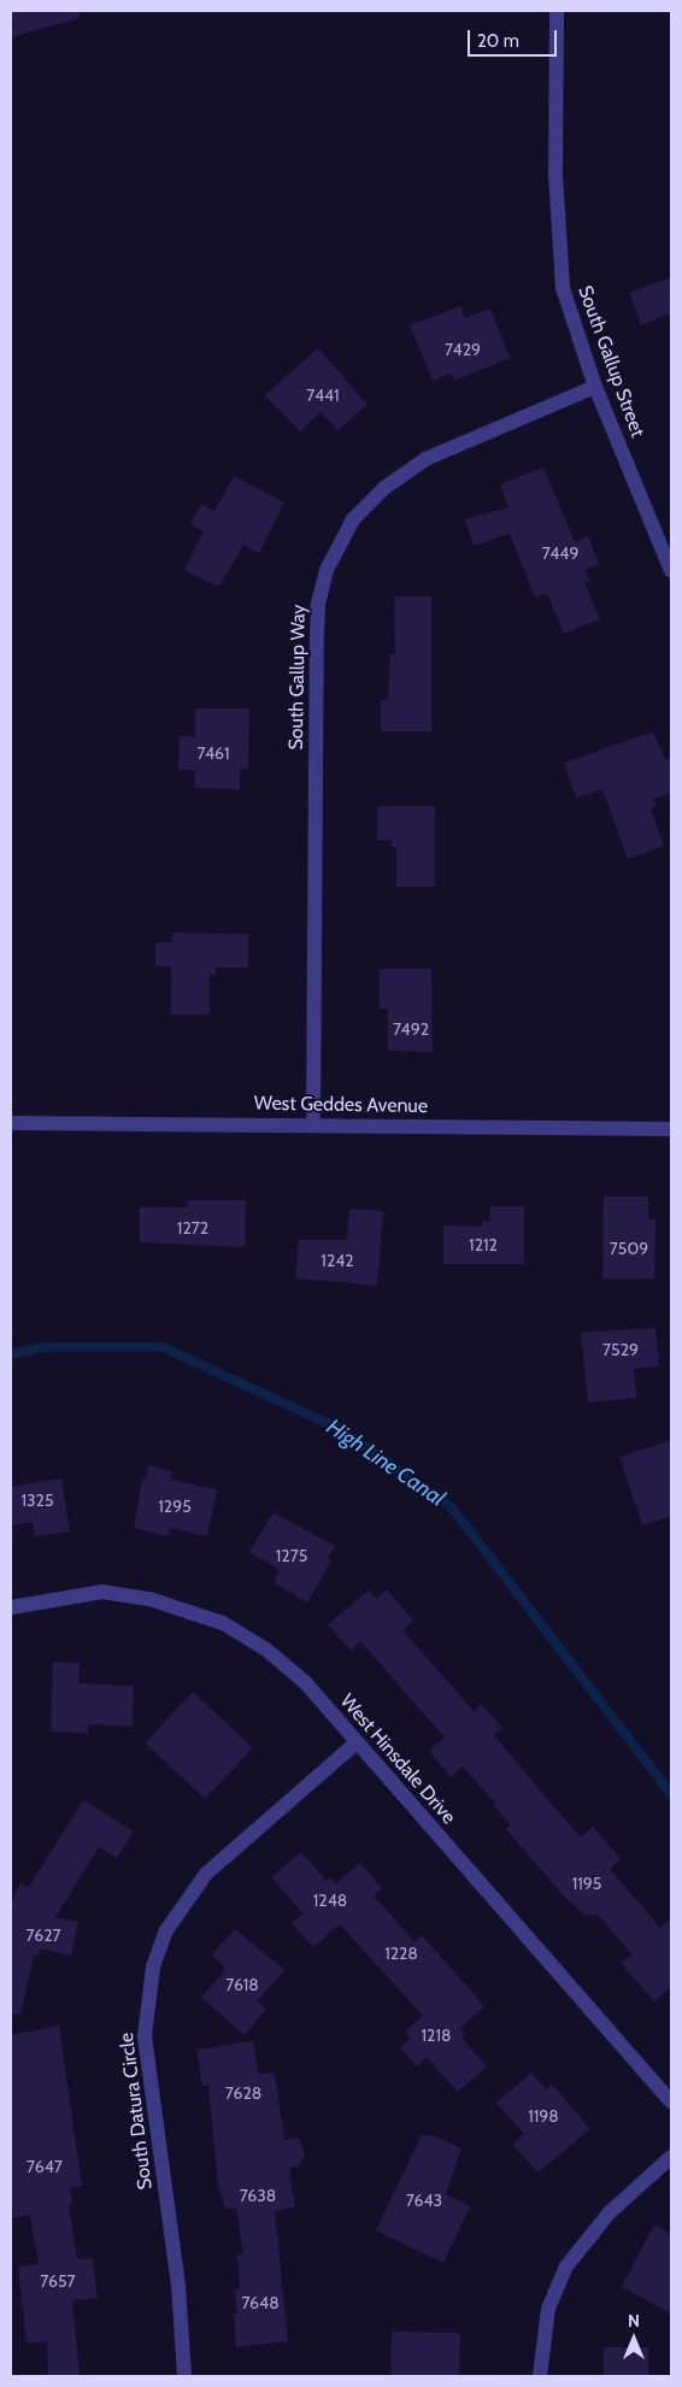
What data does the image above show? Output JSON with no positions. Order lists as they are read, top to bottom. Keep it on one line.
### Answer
{"streets":{"street":["South Gallup Street","South Gallup Way","West Geddes Avenue","West Hinsdale Drive","South Datura Circle"]},"crossings":[["South Gallup Street","South Gallup Way"],["South Gallup Way","West Geddes Avenue"],["West Hinsdale Drive","South Datura Circle"]],"water":["High Line Canal"],"house_numbers":["7429","7441","7449","7461","7492","1272","1212","7509","1242","7529","1325","1295","1275","1195","1248","7627","1228","7618","1218","7628","1198","7647","7638","7643","7657","7648"],"scale_bar":"20 m","north":"top"}
